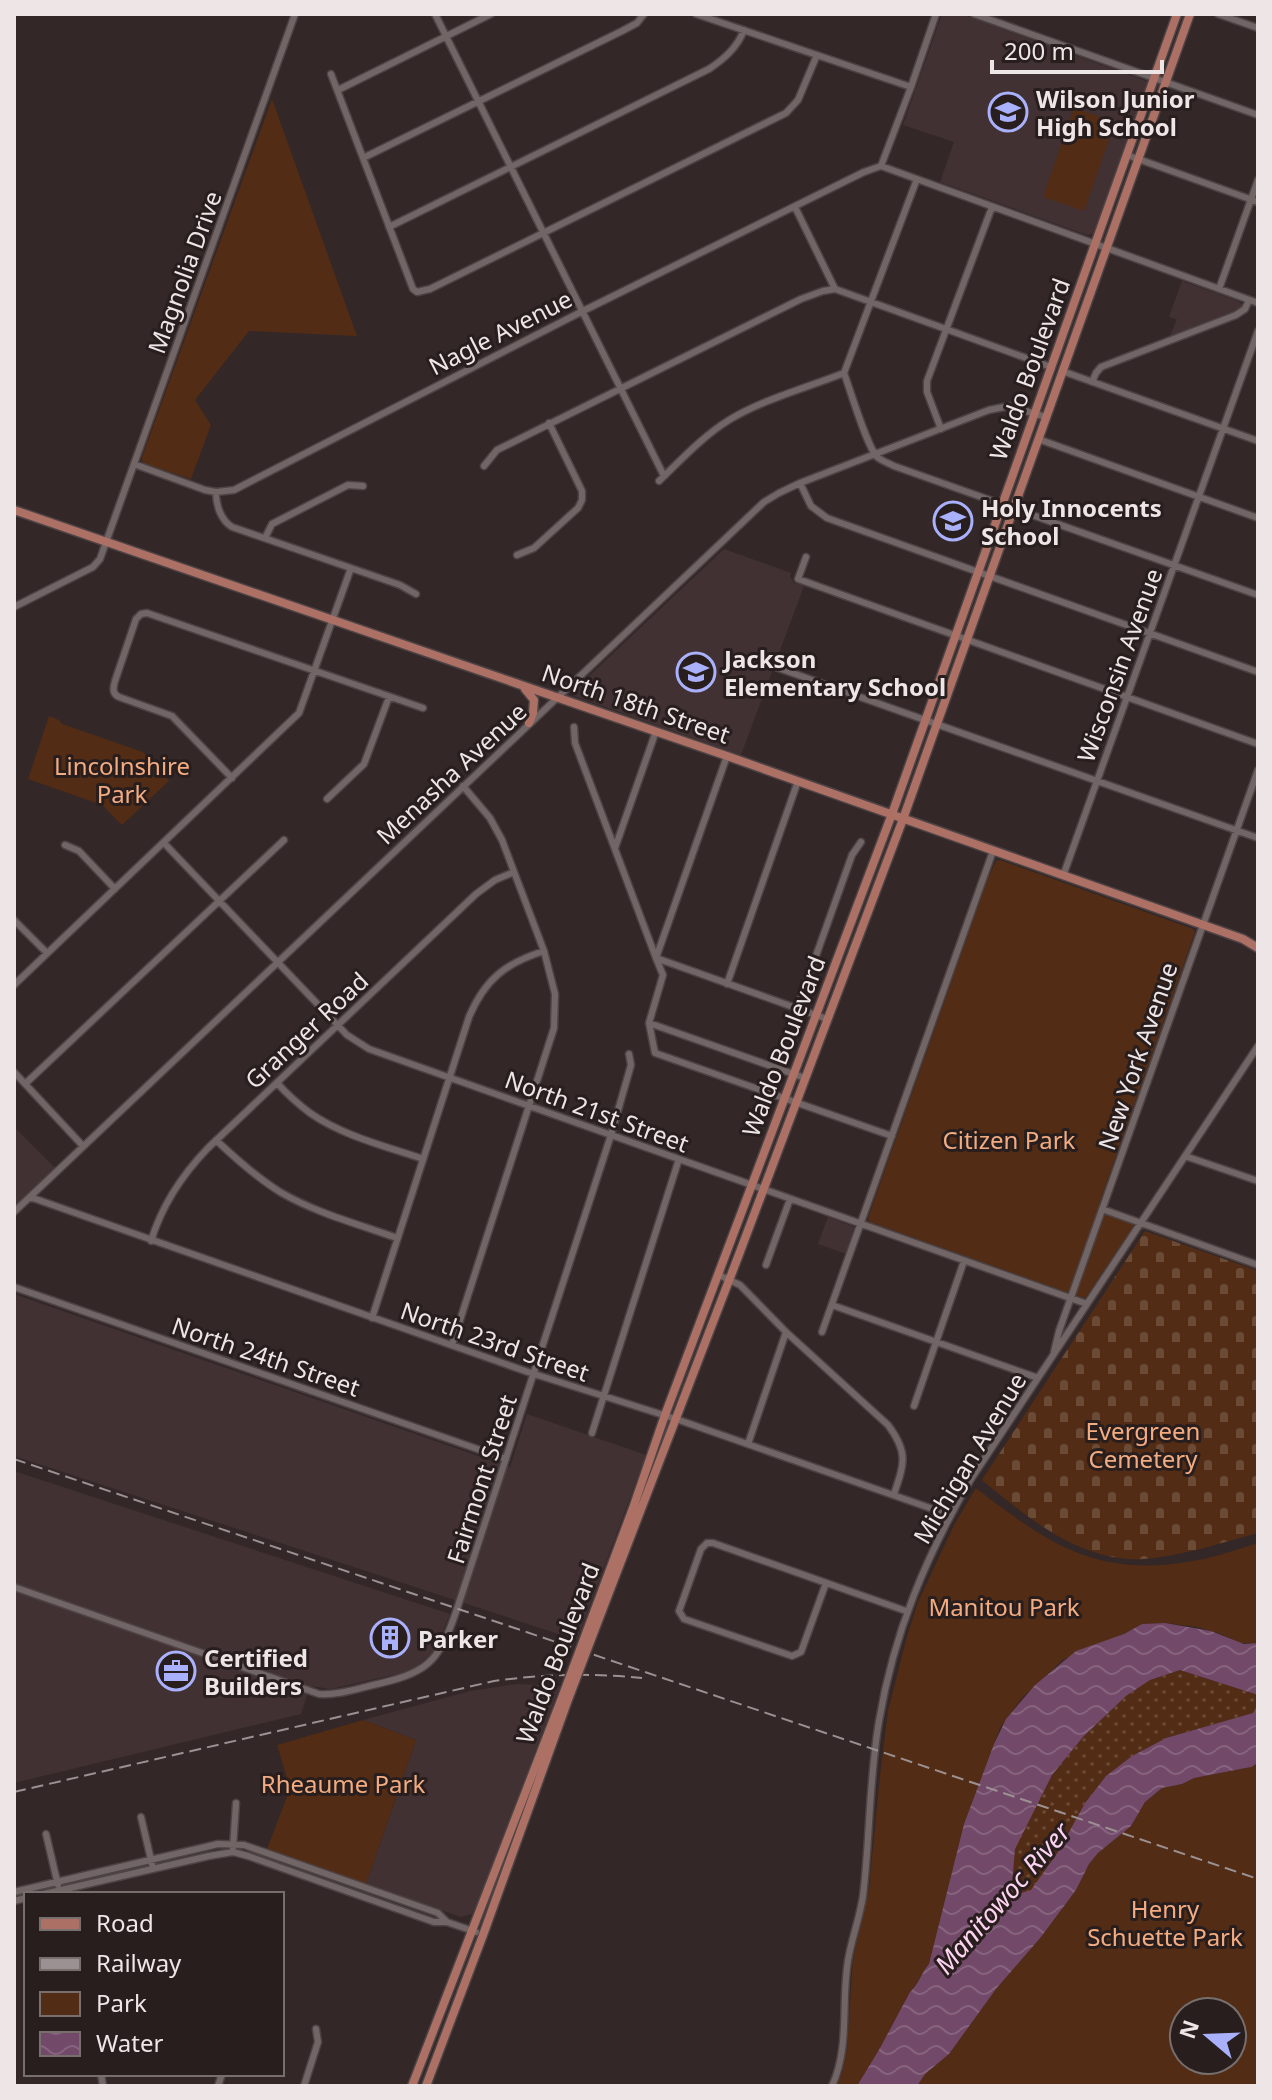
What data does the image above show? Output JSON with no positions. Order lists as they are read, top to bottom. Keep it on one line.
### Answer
{"streets":{"main road":["Waldo Boulevard","North 18th Street"],"street":["Magnolia Drive","Nagle Avenue","Wisconsin Avenue","Menasha Avenue","Granger Road","New York Avenue","North 21st Street","North 23rd Street","North 24th Street","Michigan Avenue","Fairmont Street"]},"crossings":[["Magnolia Drive","North 18th Street"],["Waldo Boulevard","North 18th Street"],["Waldo Boulevard","Menasha Avenue"],["Waldo Boulevard","North 21st Street"],["Waldo Boulevard","North 23rd Street"],["Wisconsin Avenue","North 18th Street"],["North 18th Street","Menasha Avenue"],["North 18th Street","New York Avenue"],["Menasha Avenue","North 21st Street"],["Menasha Avenue","North 23rd Street"],["Granger Road","North 21st Street"],["Granger Road","North 23rd Street"],["New York Avenue","North 21st Street"],["New York Avenue","Michigan Avenue"],["North 21st Street","Michigan Avenue"],["North 21st Street","Fairmont Street"],["North 23rd Street","Michigan Avenue"],["North 23rd Street","Fairmont Street"],["North 24th Street","Fairmont Street"]],"water":["Manitowoc River"],"parks":["Lincolnshire Park","Citizen Park","Evergreen Cemetery","Manitou Park","Rheaume Park","Henry Schuette Park"],"places":{"school or university":["Wilson Junior High School","Holy Innocents School","Jackson Elementary School"],"building":["Parker"],"office":["Certified Builders"]},"legend":["Road","Railway","Park","Water"],"scale_bar":"200 m","north":"left"}
